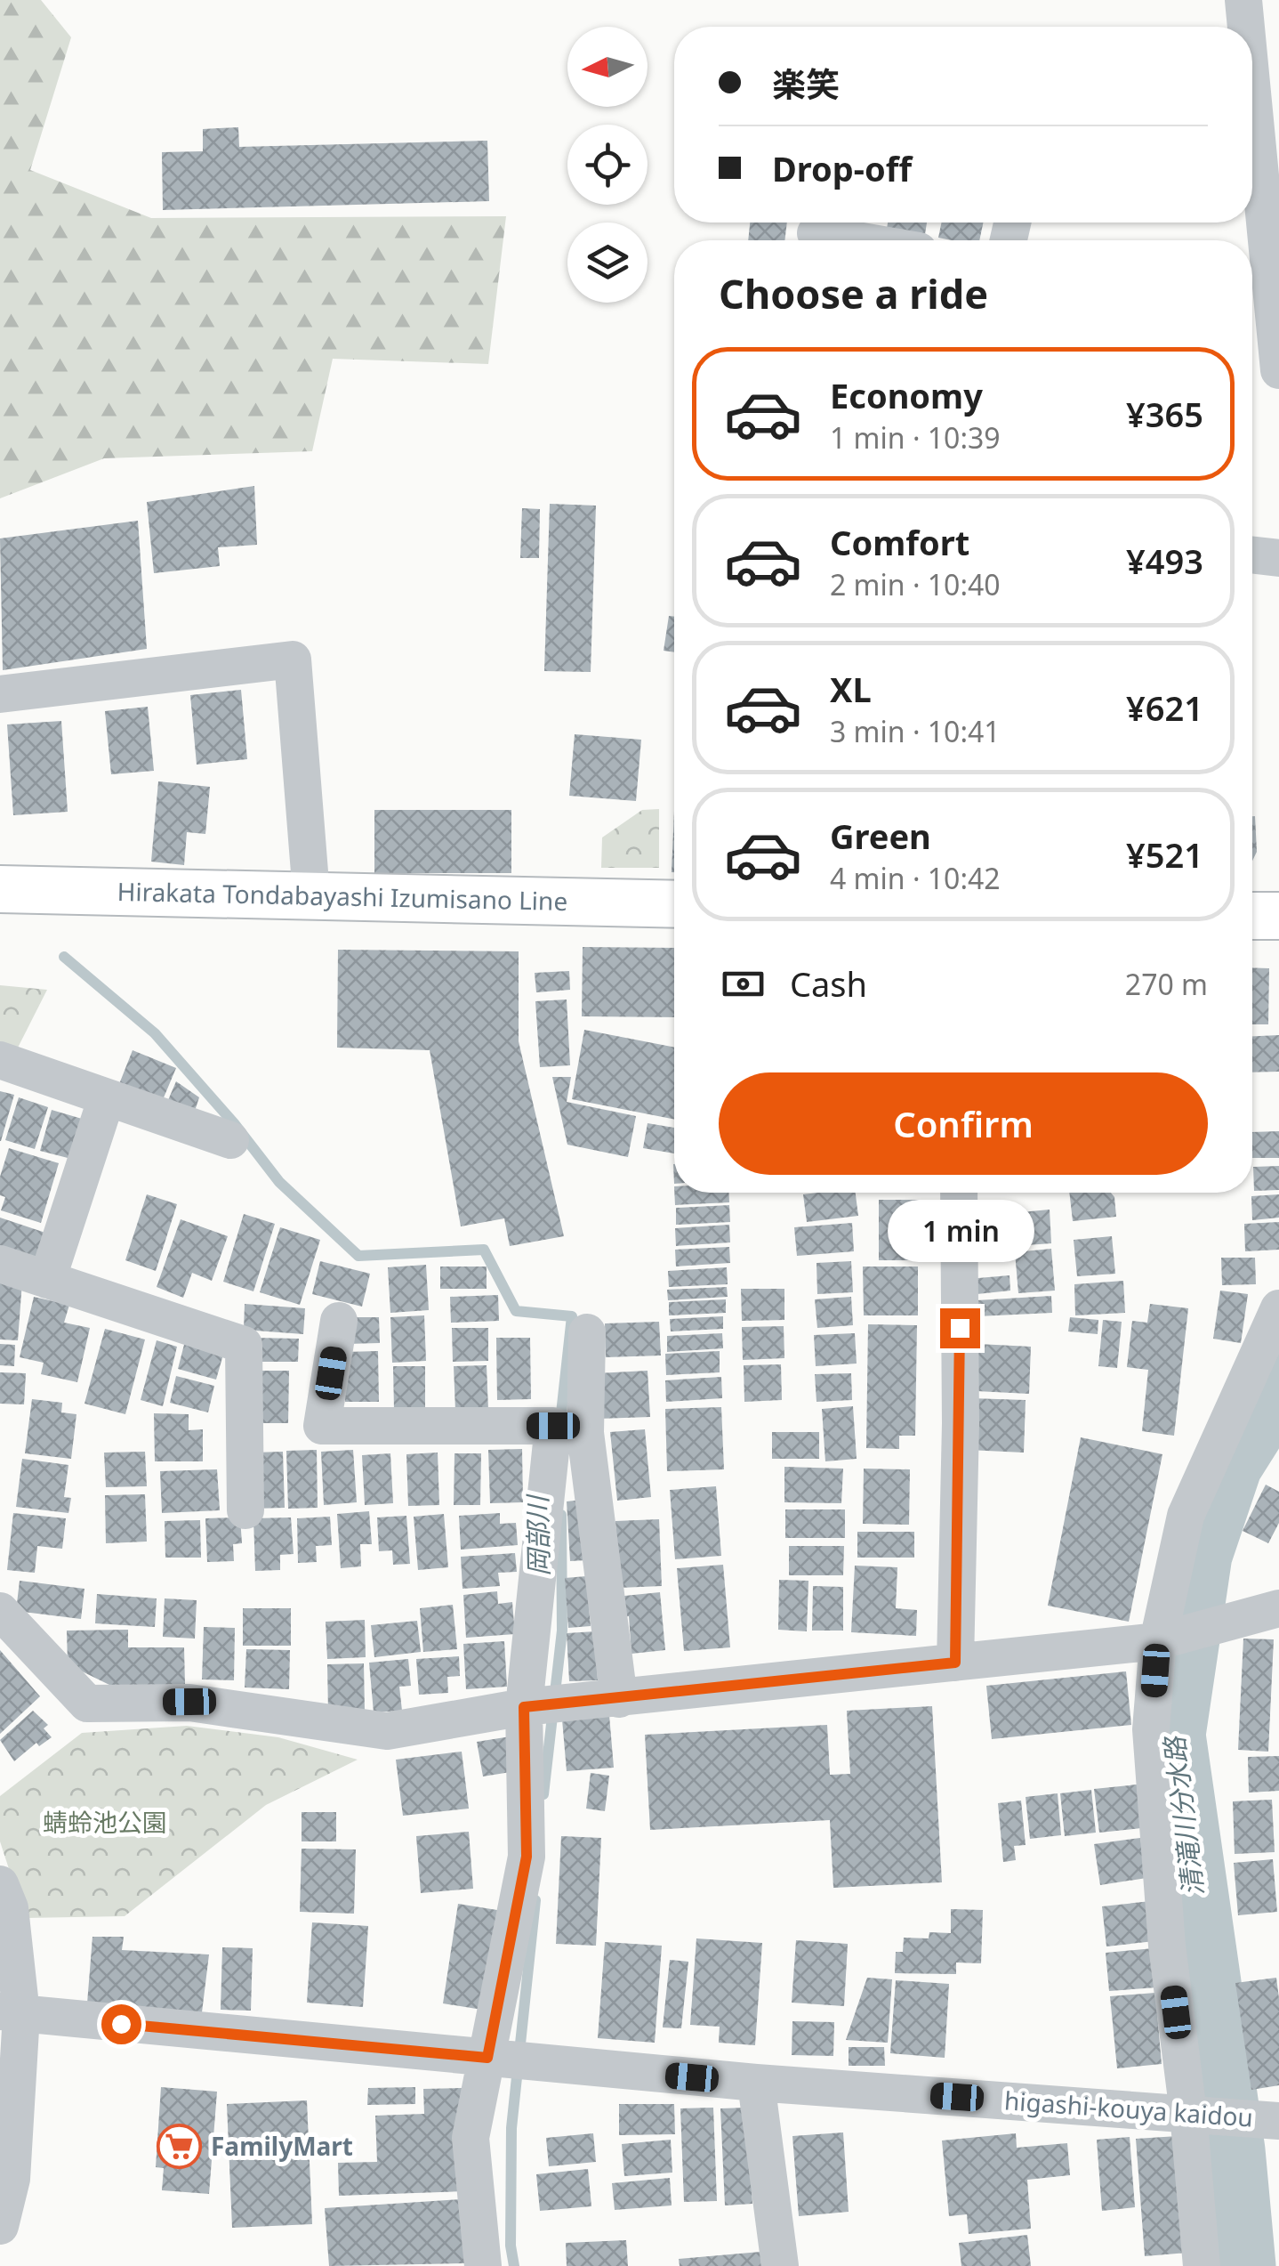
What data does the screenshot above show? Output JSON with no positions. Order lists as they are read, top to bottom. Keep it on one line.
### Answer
{"streets":{"main road":["Hirakata Tondabayashi Izumisano Line"],"street":["higashi-kouya kaidou"]},"water":["岡部川","清滝川分水路"],"parks":["蜻蛉池公園"],"places":{"supermarket":["FamilyMart"]},"north":"left","page":{"banner":["楽笑","Drop-off"],"heading":"Choose a ride","list":[{"name":"Economy","note":"1 min · 10:39","value":"¥365"},{"name":"Comfort","note":"2 min · 10:40","value":"¥493"},{"name":"XL","note":"3 min · 10:41","value":"¥621"},{"name":"Green","note":"4 min · 10:42","value":"¥521"}],"pay":["Cash","270 m"],"buttons":"Confirm","bubble":"1 min"}}
